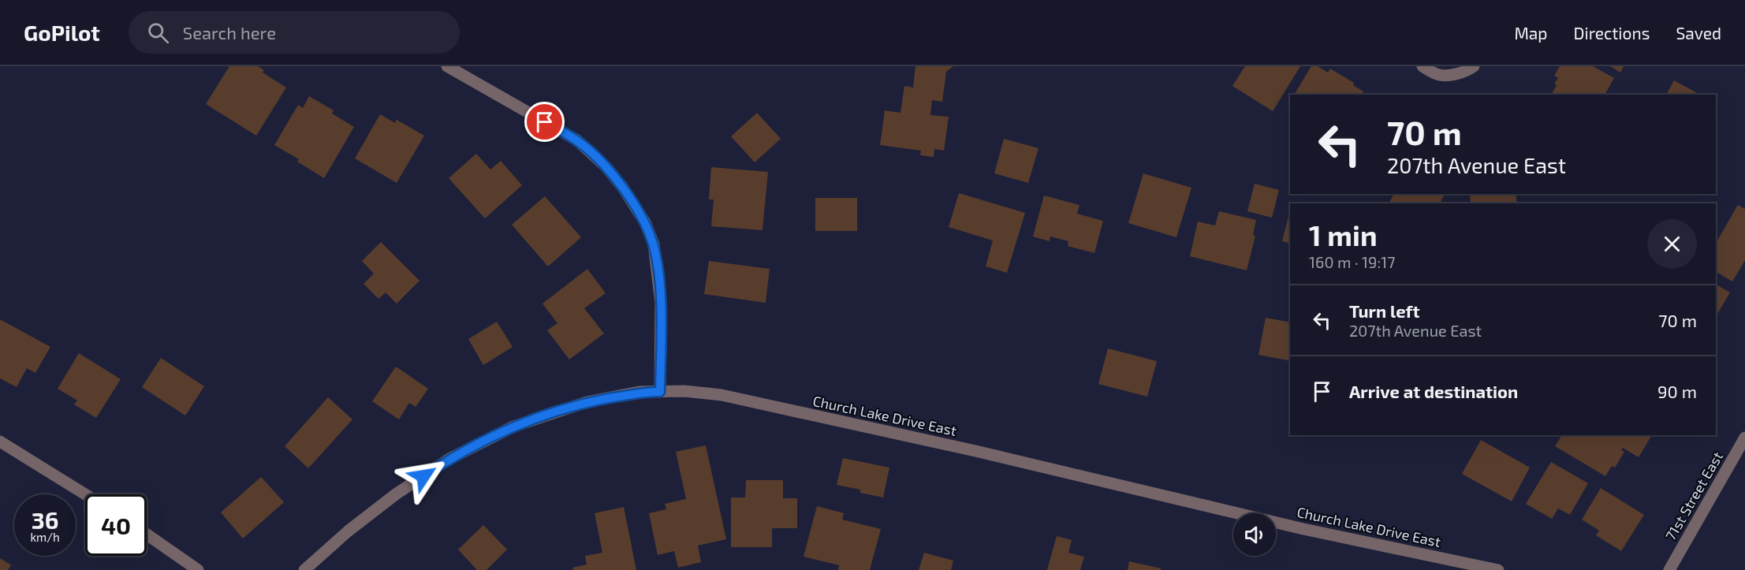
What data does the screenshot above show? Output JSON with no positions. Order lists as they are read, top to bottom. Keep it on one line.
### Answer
{"streets":{"street":["Church Lake Drive East","71st Street East"]},"page":{"header":"GoPilot","search":"Search here","nav":["Map","Directions","Saved"],"turn":["70 m","207th Avenue East"],"heading":["1 min","160 m · 19:17"],"list":[{"name":"Turn left","note":"207th Avenue East","value":"70 m"},{"name":"Arrive at destination","value":"90 m"}],"speed":"36 km/h","limit":"40"}}
